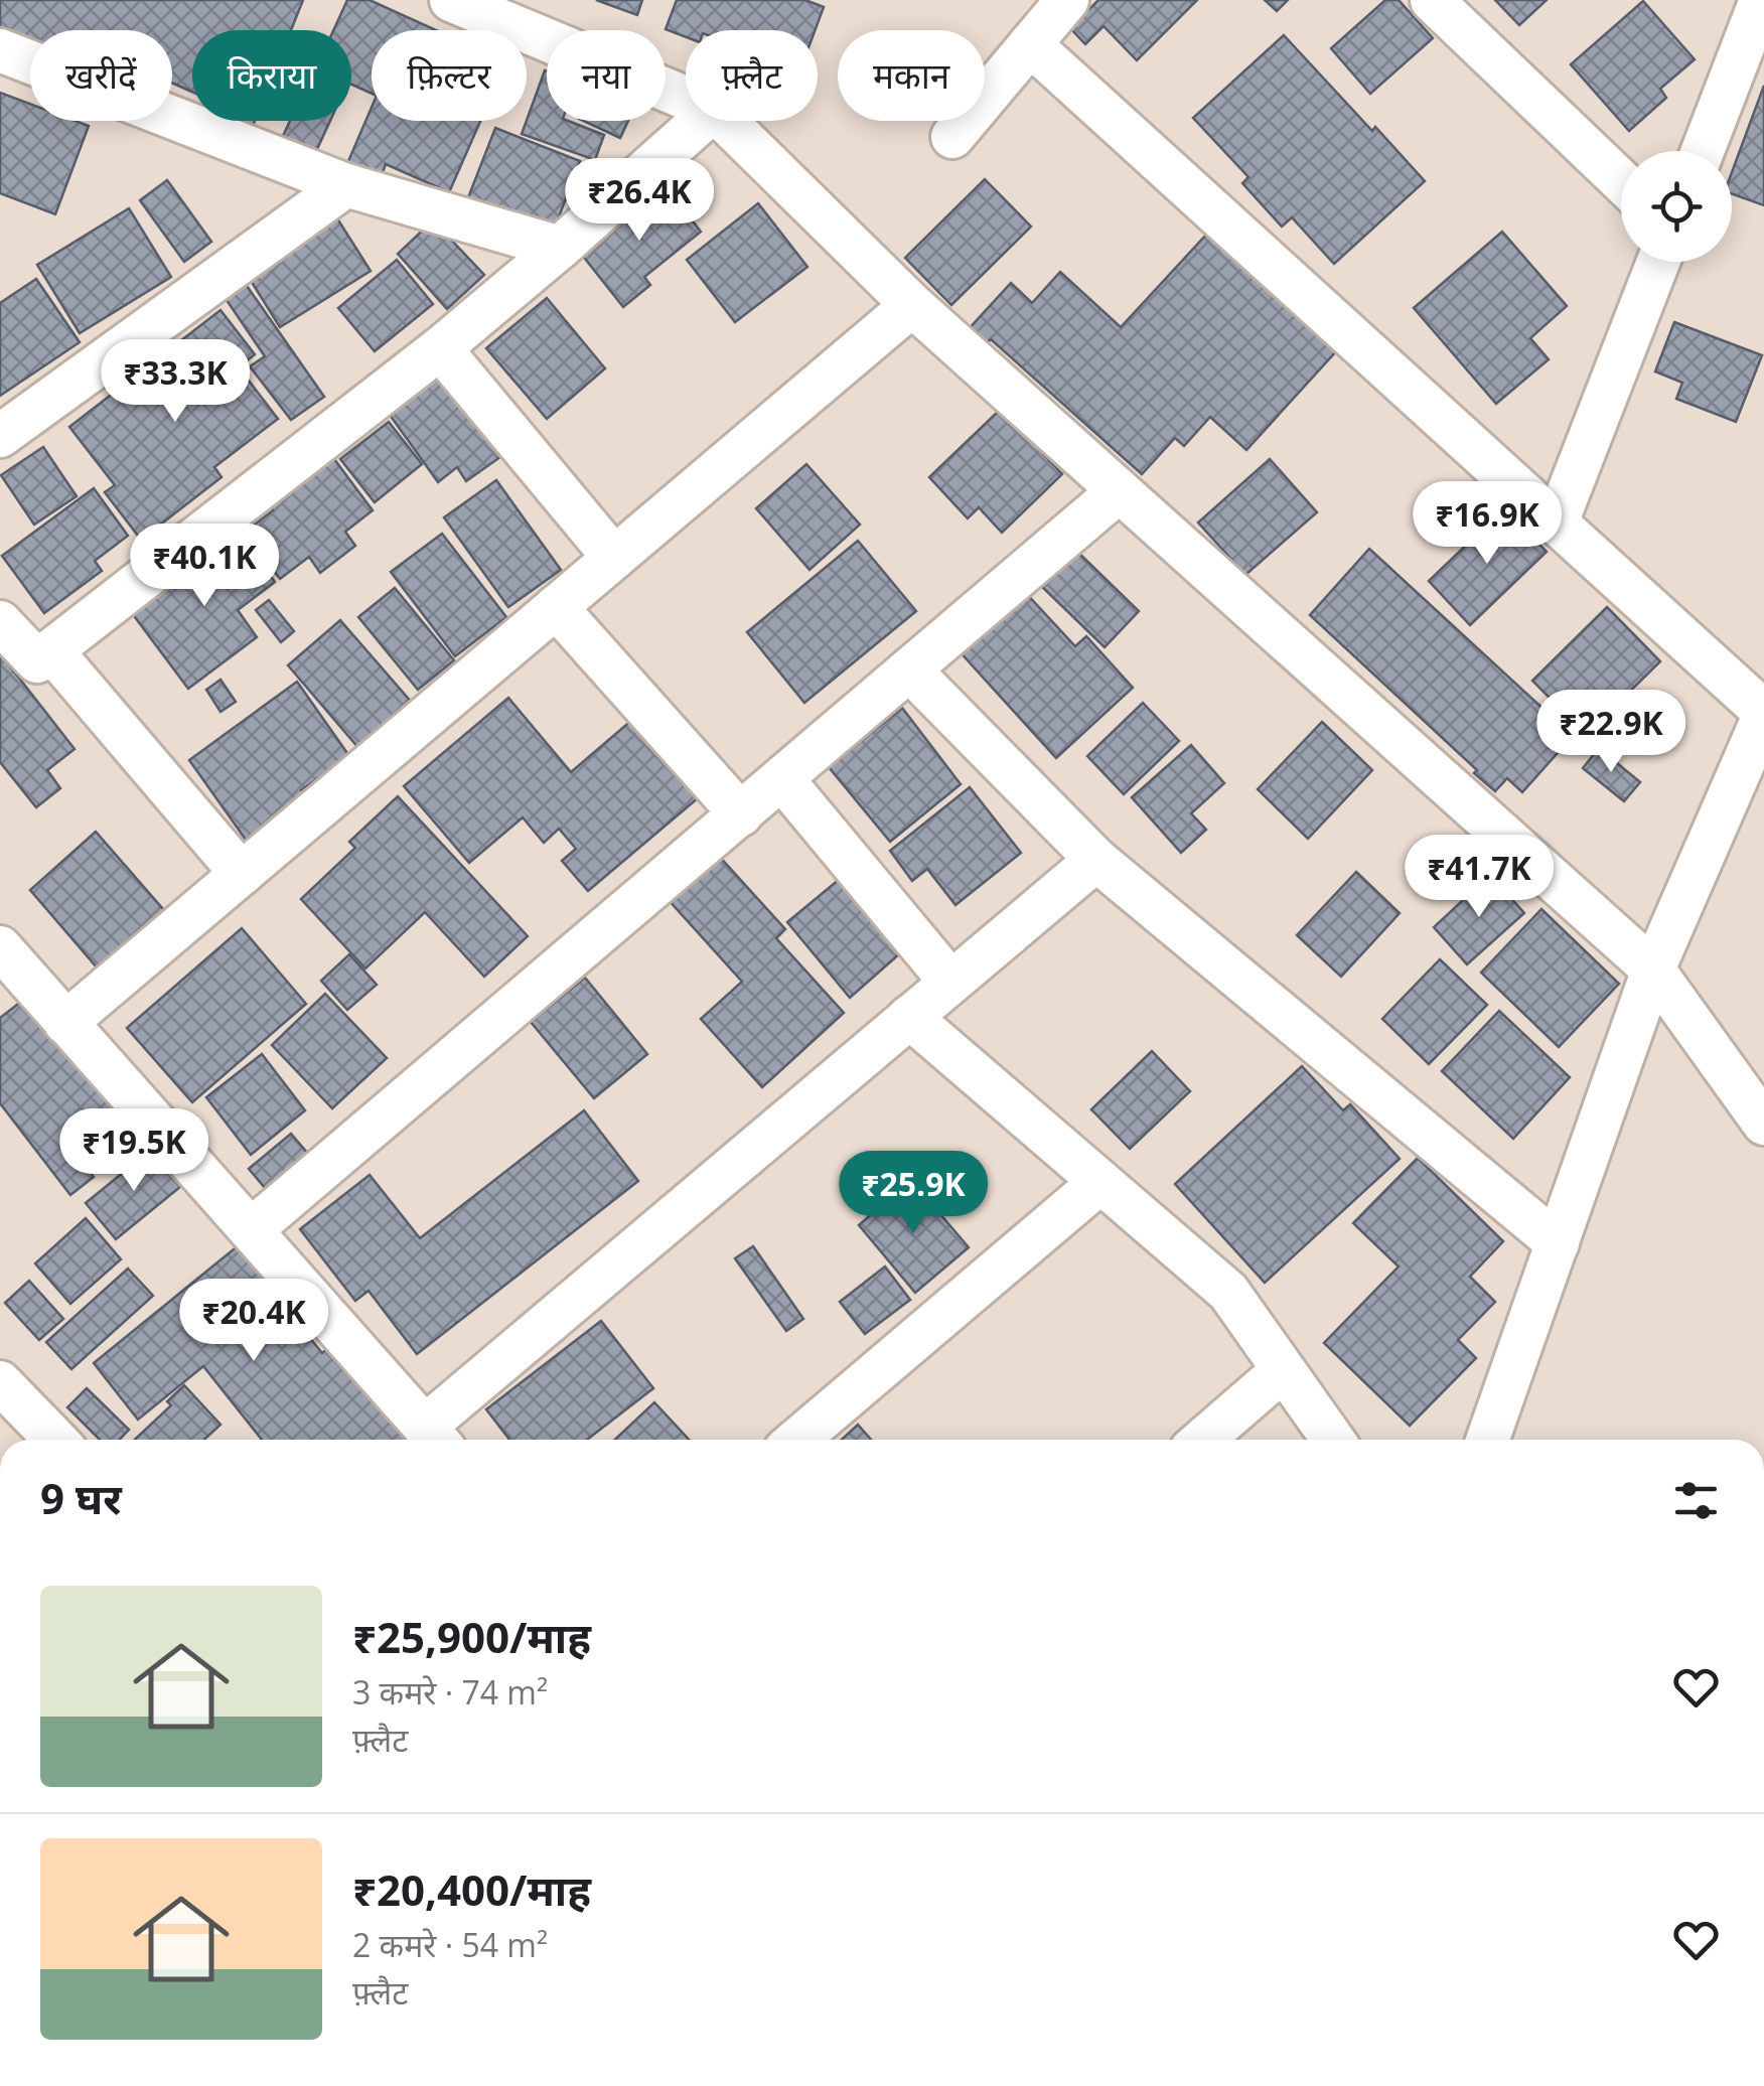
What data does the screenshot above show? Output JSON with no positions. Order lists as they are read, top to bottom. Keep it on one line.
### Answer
{"page":{"chip":["खरीदें","किराया","फ़िल्टर","नया","फ़्लैट","मकान"],"price":["₹26.4K","₹33.3K","₹16.9K","₹40.1K","₹22.9K","₹41.7K","₹19.5K","₹25.9K","₹20.4K"],"heading":"9 घर","list":[{"name":"₹25,900/माह","note":"3 कमरे · 74 m² · फ़्लैट"},{"name":"₹20,400/माह","note":"2 कमरे · 54 m² · फ़्लैट"}]}}
